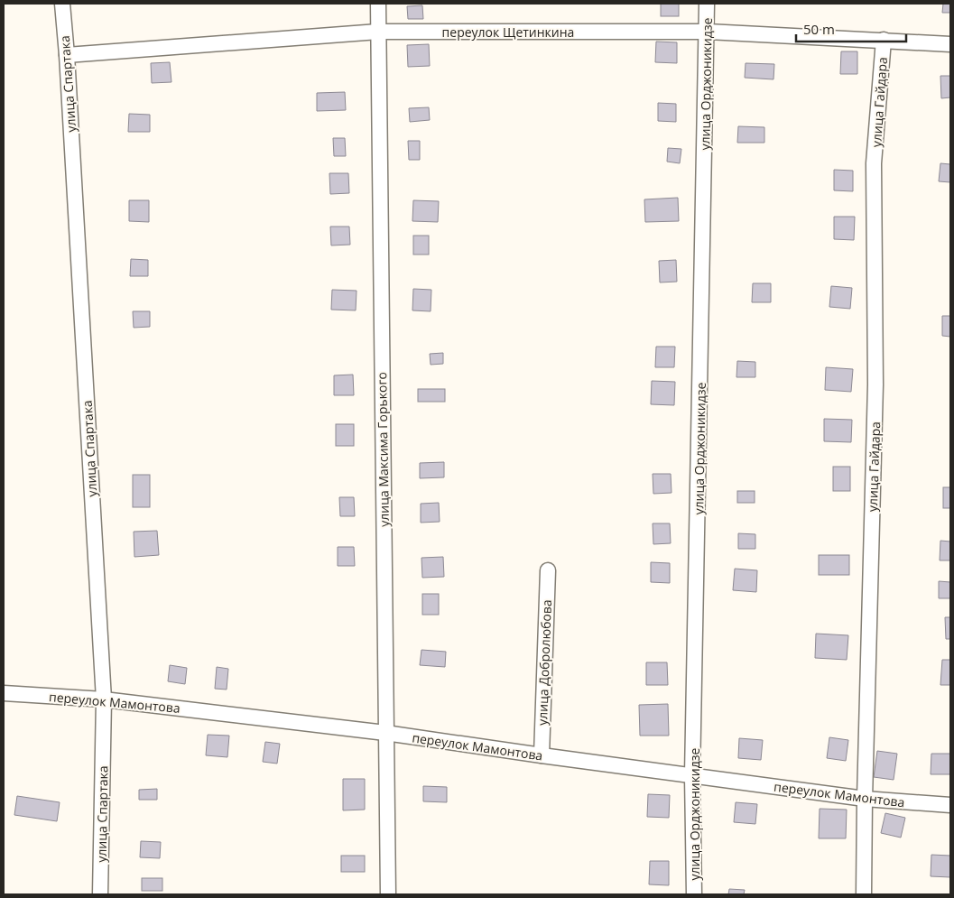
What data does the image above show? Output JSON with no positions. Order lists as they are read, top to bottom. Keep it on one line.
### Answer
{"streets":{"street":["переулок Щетинкина","улица Спартака","улица Орджоникидзе","улица Гайдара","улица Максима Горького","улица Добролюбова","переулок Мамонтова"]},"crossings":[["переулок Щетинкина","улица Спартака"],["переулок Щетинкина","улица Орджоникидзе"],["переулок Щетинкина","улица Гайдара"],["переулок Щетинкина","улица Максима Горького"],["улица Спартака","переулок Мамонтова"],["улица Орджоникидзе","переулок Мамонтова"],["улица Гайдара","переулок Мамонтова"],["улица Максима Горького","переулок Мамонтова"],["улица Добролюбова","переулок Мамонтова"]],"scale_bar":"50 m"}
